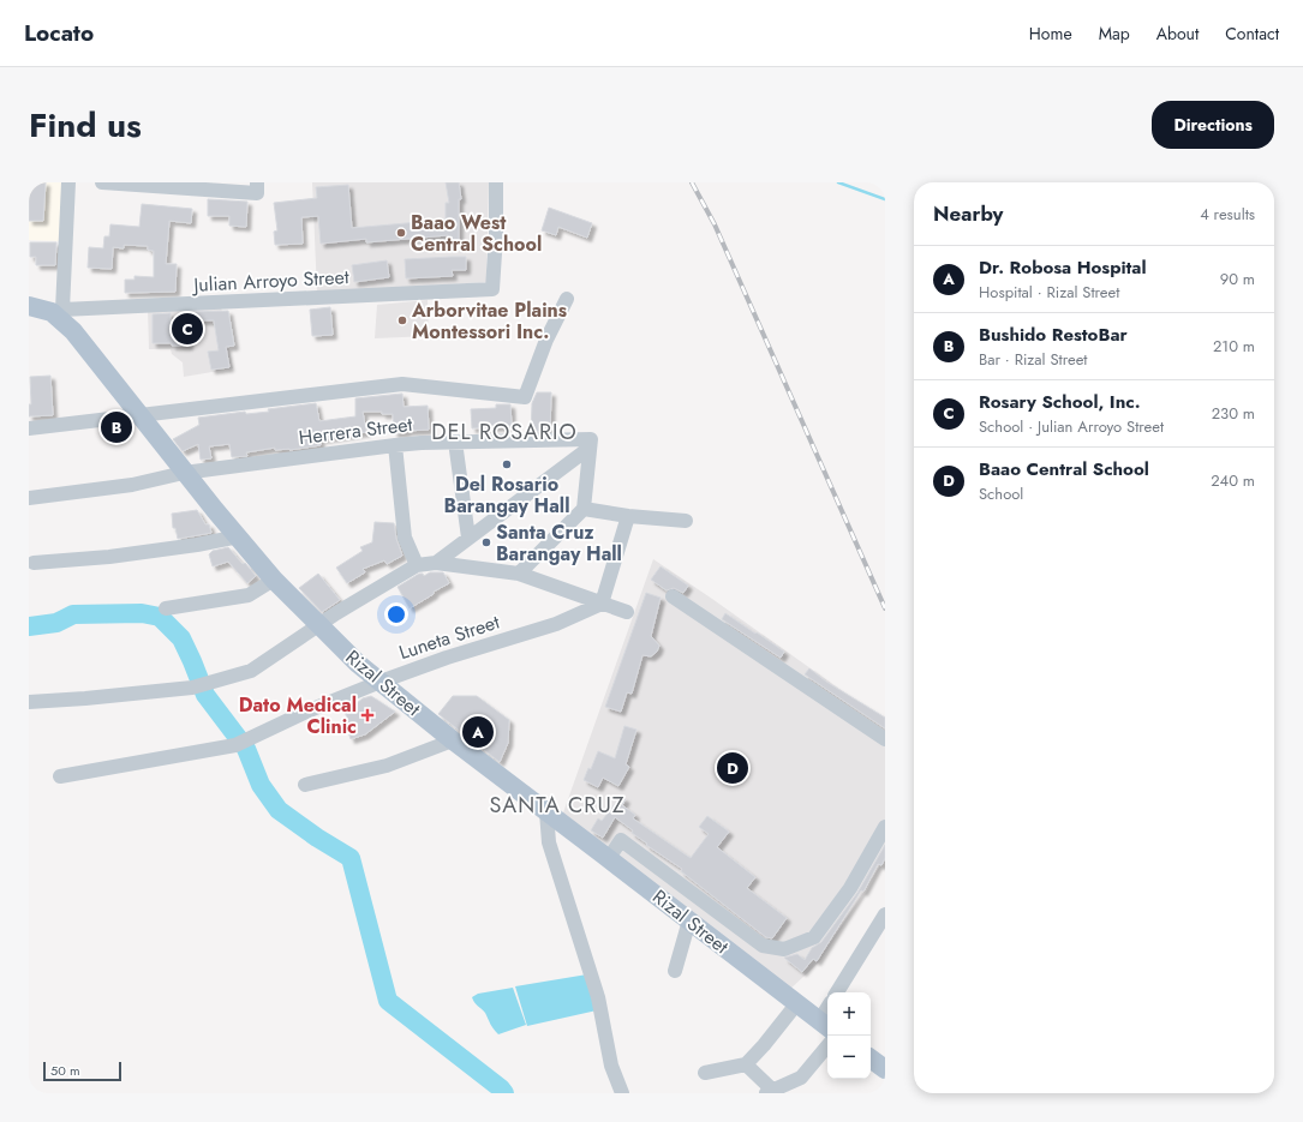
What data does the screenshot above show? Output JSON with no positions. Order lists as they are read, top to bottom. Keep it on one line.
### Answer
{"streets":{"main road":["Rizal Street"],"street":["Julian Arroyo Street","Herrera Street","Luneta Street"]},"crossings":[["Julian Arroyo Street","Rizal Street"],["Herrera Street","Rizal Street"],["Luneta Street","Rizal Street"]],"districts":["DEL ROSARIO","SANTA CRUZ"],"places":{"other":["Baao West Central School","Arborvitae Plains Montessori Inc.","Del Rosario Barangay Hall","Santa Cruz Barangay Hall"],"health":["Dato Medical Clinic"]},"scale_bar":"50 m","page":{"header":"Locato","nav":["Home","Map","About","Contact"],"title":"Find us","buttons":"Directions","heading":["Nearby","4 results"],"list":[{"mark":"A","name":"Dr. Robosa Hospital","note":"Hospital · Rizal Street","value":"90 m"},{"mark":"B","name":"Bushido RestoBar","note":"Bar · Rizal Street","value":"210 m"},{"mark":"C","name":"Rosary School, Inc.","note":"School · Julian Arroyo Street","value":"230 m"},{"mark":"D","name":"Baao Central School","note":"School","value":"240 m"}],"pins":["C","B","A","D"],"map_buttons":["+","−"],"scale":"50 m"}}
